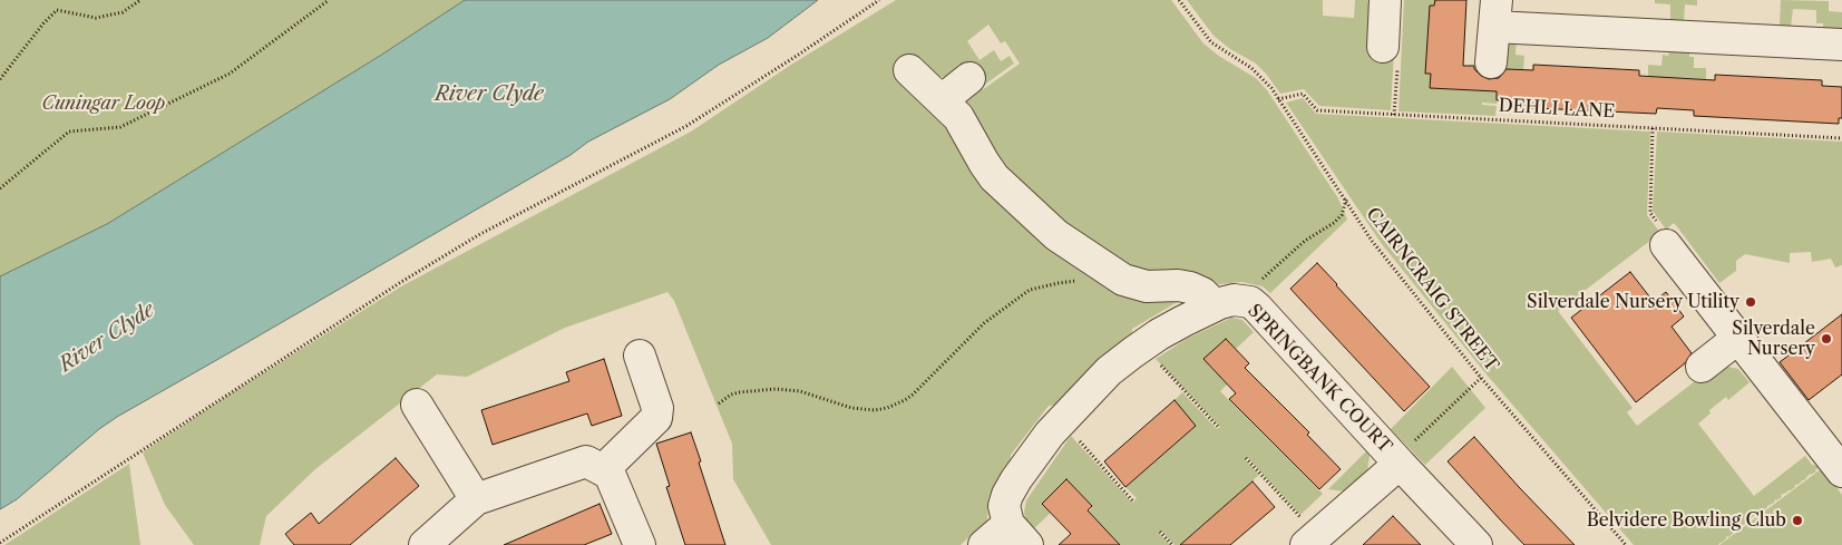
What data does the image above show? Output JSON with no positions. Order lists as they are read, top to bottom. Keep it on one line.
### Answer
{"streets":{"street":["SPRINGBANK COURT"],"path":["DEHLI LANE","CAIRNCRAIG STREET"]},"crossings":[["DEHLI LANE","CAIRNCRAIG STREET"]],"water":["River Clyde"],"parks":["Cuningar Loop"],"places":["Silverdale Nursery Utility","Silverdale Nursery","Belvidere Bowling Club"]}
